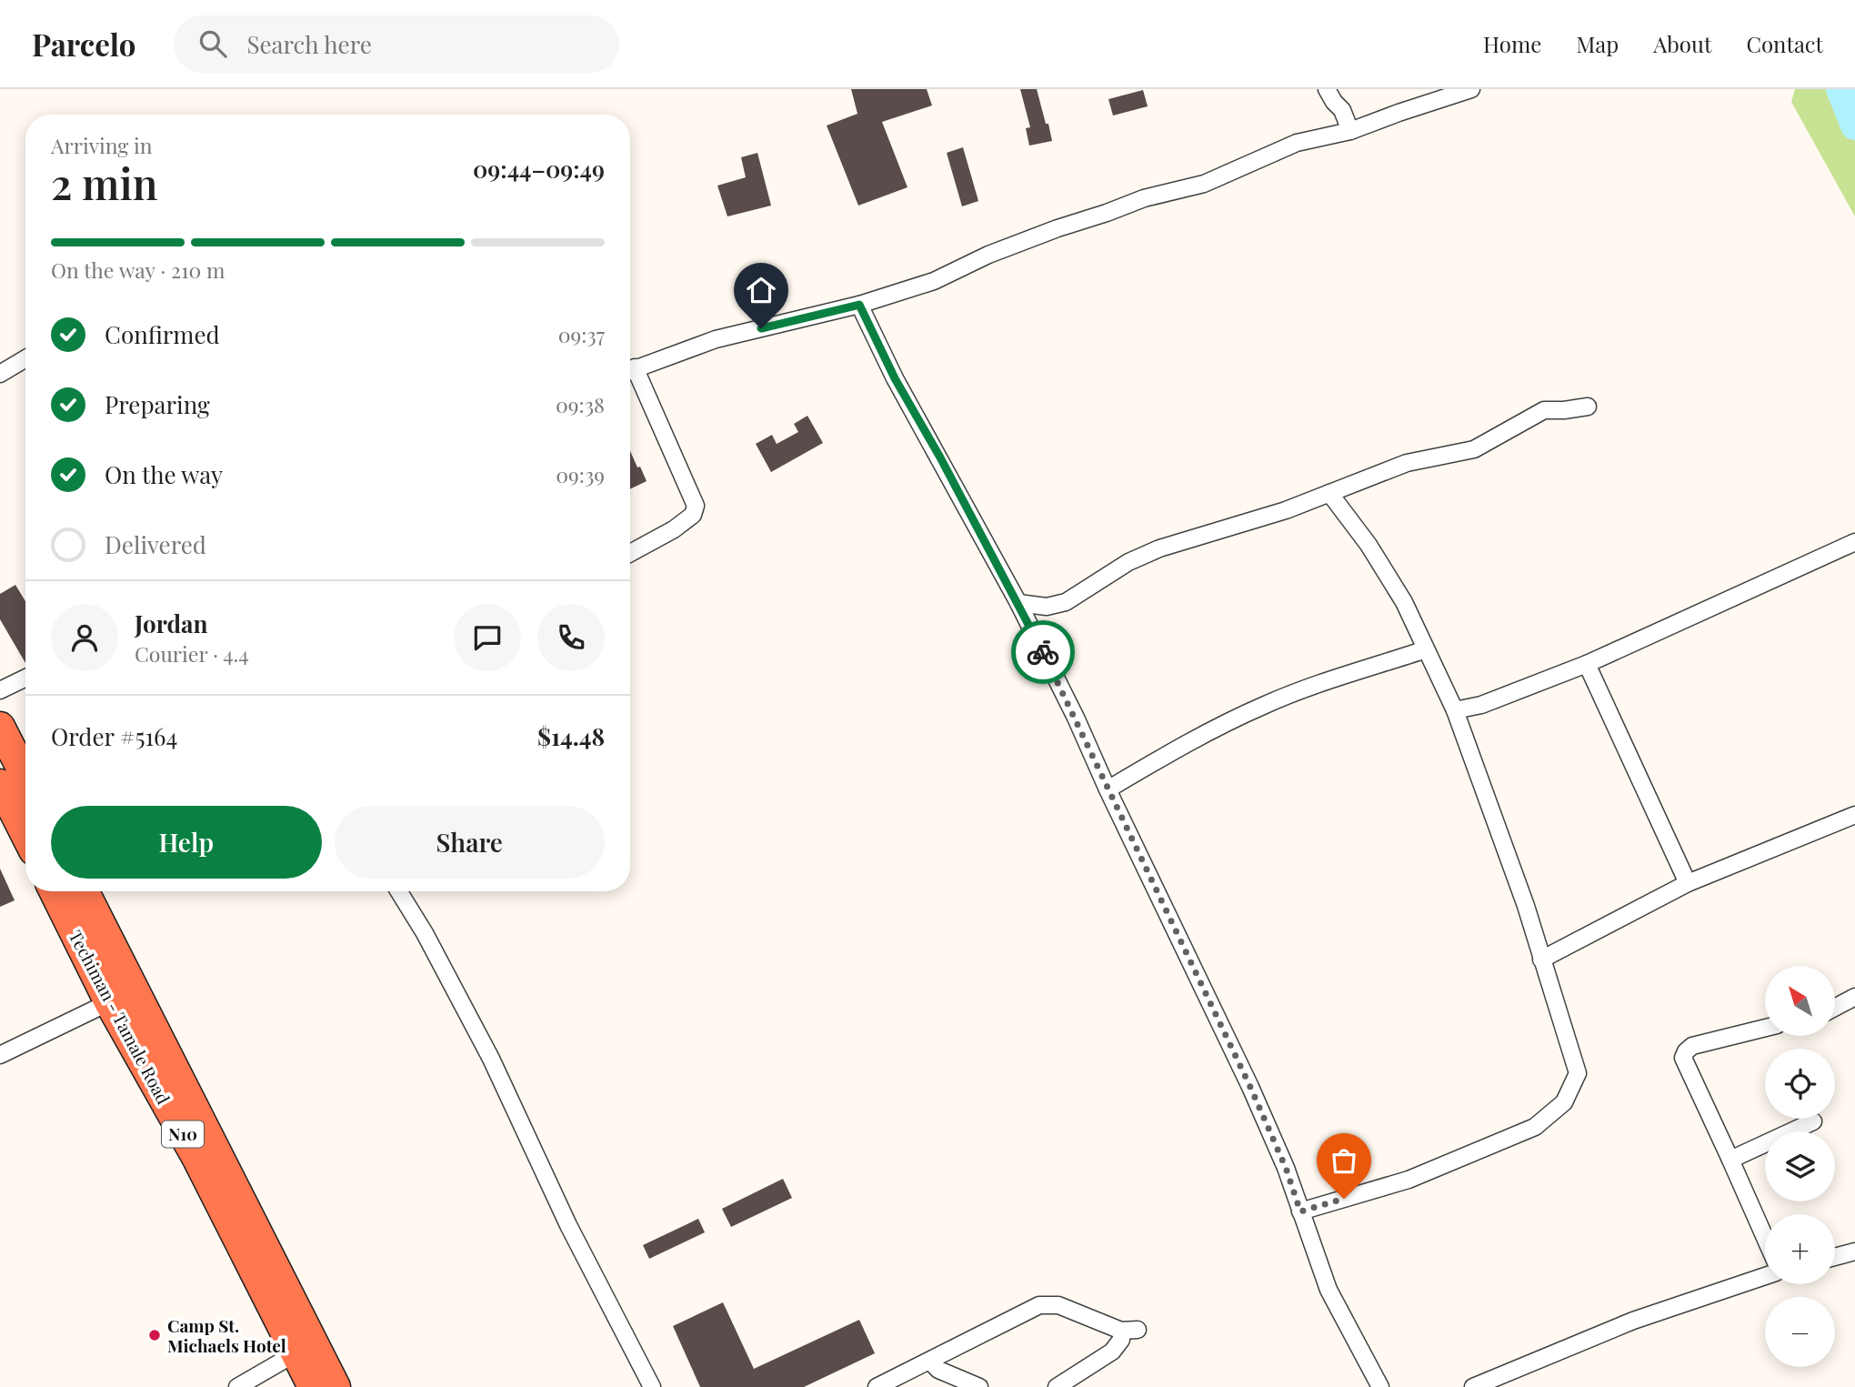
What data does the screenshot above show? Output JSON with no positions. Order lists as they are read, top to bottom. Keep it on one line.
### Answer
{"streets":{"highway":["Techiman - Tamale Road","N10"]},"places":["Camp St. Michaels Hotel"],"north":"top left","page":{"header":"Parcelo","search":"Search here","nav":["Home","Map","About","Contact"],"heading":["2 min","Arriving in","09:44–09:49"],"panel":["Jordan","Courier · 4.4","Order #5164","$14.48"],"bar":"On the way · 210 m","list":[["Confirmed","09:37"],["Preparing","09:38"],["On the way","09:39"],"Delivered"],"buttons":["Help","Share"],"map_buttons":["+","−"]}}
